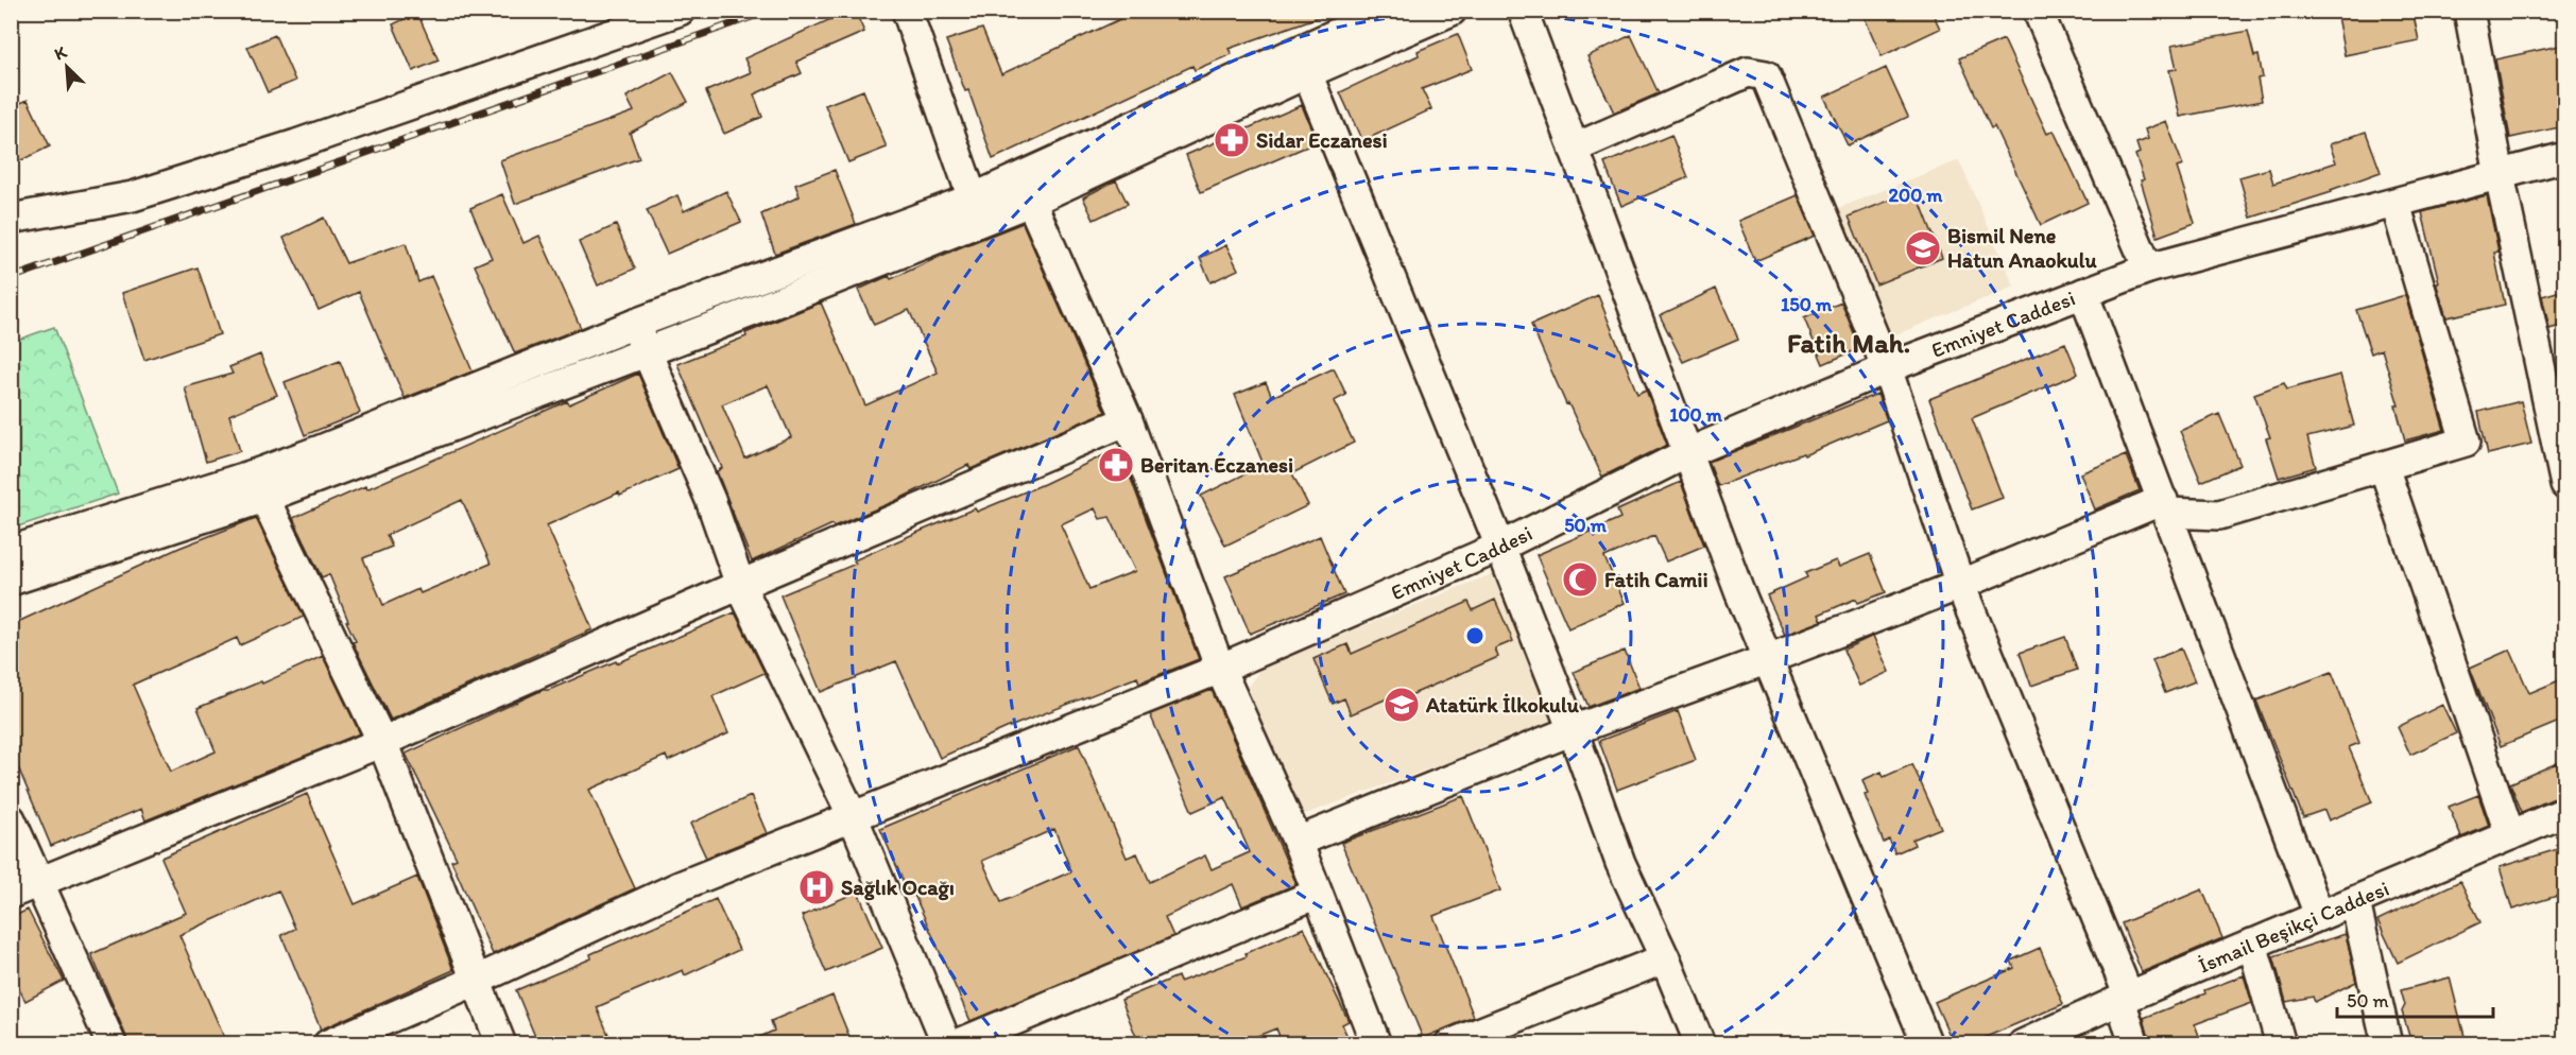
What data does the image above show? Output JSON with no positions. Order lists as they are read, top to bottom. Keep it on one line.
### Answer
{"streets":{"street":["Emniyet Caddesi","İsmail Beşikçi Caddesi"]},"districts":["Fatih Mah."],"places":{"pharmacy":["Sidar Eczanesi","Beritan Eczanesi"],"school or university":["Bismil Nene Hatun Anaokulu","Atatürk İlkokulu"],"mosque":["Fatih Camii"],"hospital":["Sağlık Ocağı"]},"scale_bar":"50 m","north":"top left","rings":["200 m","150 m","100 m","50 m"]}
